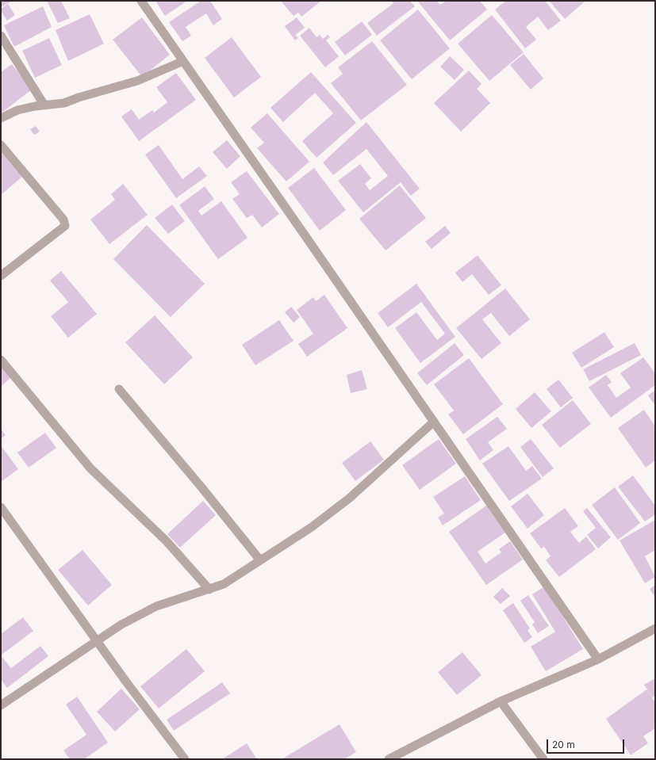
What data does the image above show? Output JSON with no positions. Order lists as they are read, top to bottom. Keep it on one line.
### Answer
{"scale_bar":"20 m"}
